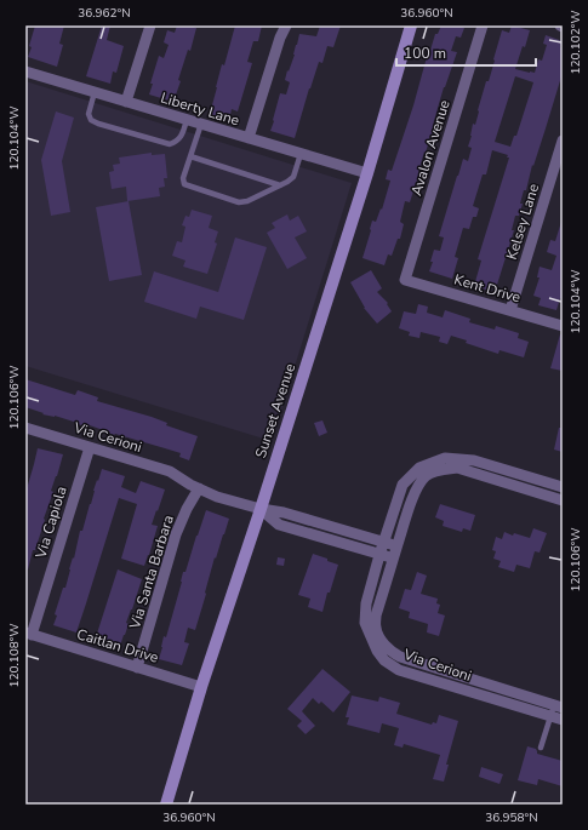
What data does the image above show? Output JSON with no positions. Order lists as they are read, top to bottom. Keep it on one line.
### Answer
{"streets":{"main road":["Sunset Avenue"],"street":["Liberty Lane","Avalon Avenue","Kelsey Lane","Kent Drive","Via Cerioni","Via Capiola","Via Santa Barbara","Caitlan Drive"]},"crossings":[["Liberty Lane","Sunset Avenue"],["Avalon Avenue","Kent Drive"],["Kelsey Lane","Kent Drive"],["Sunset Avenue","Via Cerioni"],["Sunset Avenue","Caitlan Drive"],["Via Cerioni","Via Capiola"],["Via Cerioni","Via Santa Barbara"],["Via Capiola","Caitlan Drive"],["Via Santa Barbara","Caitlan Drive"]],"scale_bar":"100 m","coordinates":["36.962°N","36.960°N","120.102°W","120.104°W","120.106°W","120.108°W","36.958°N"]}
